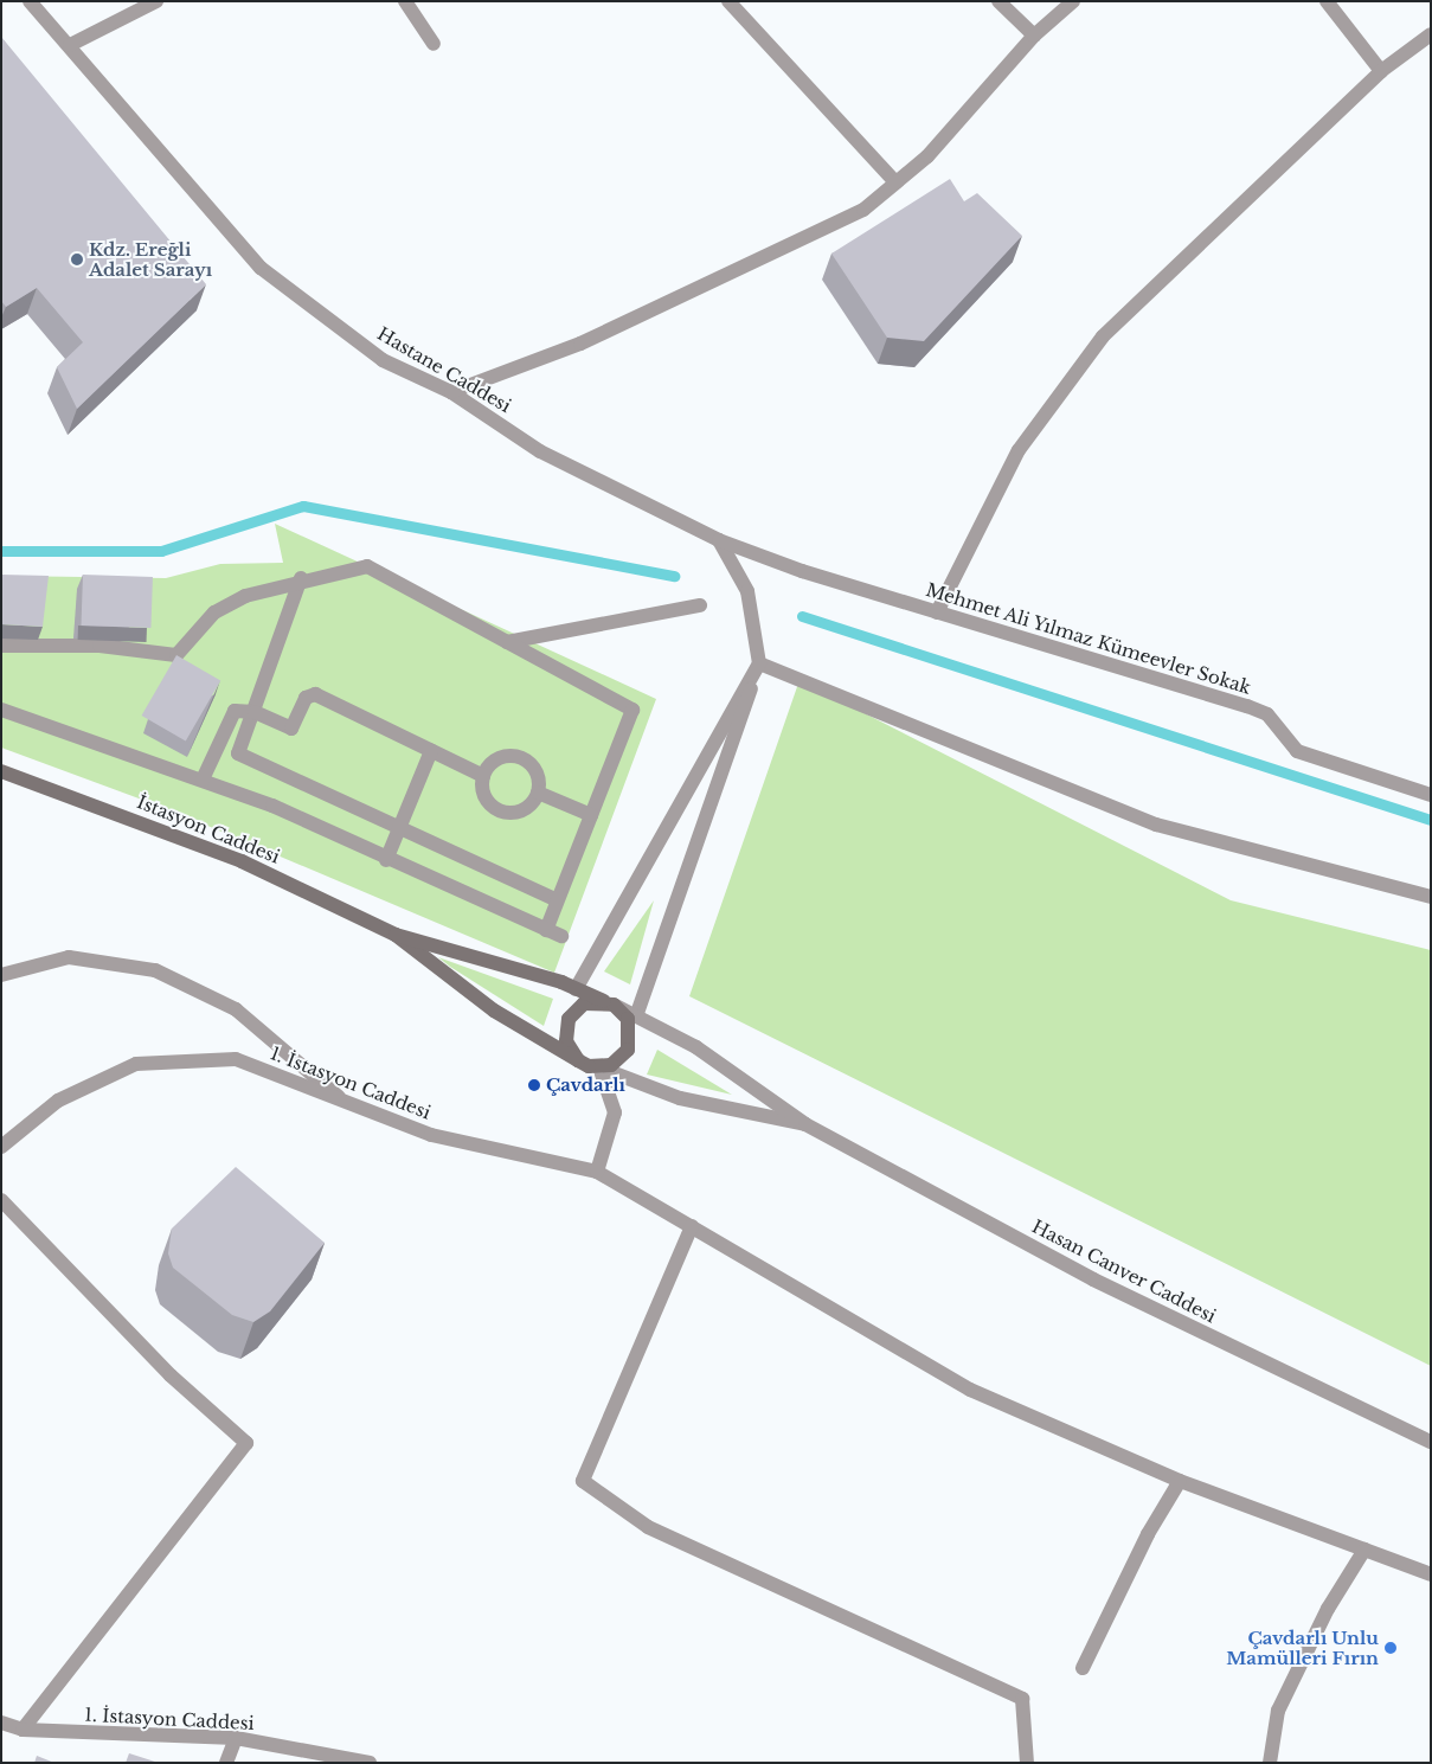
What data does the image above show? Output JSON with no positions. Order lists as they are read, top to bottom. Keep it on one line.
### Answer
{"streets":{"main road":["İstasyon Caddesi"],"street":["Hastane Caddesi","Mehmet Ali Yılmaz Kümeevler Sokak","1. İstasyon Caddesi","Hasan Canver Caddesi"]},"crossings":[["Hastane Caddesi","Mehmet Ali Yılmaz Kümeevler Sokak"],["İstasyon Caddesi","Hasan Canver Caddesi"]],"places":["Kdz. Ereğli Adalet Sarayı","Çavdarlı","Çavdarlı Unlu Mamülleri Fırın"]}
